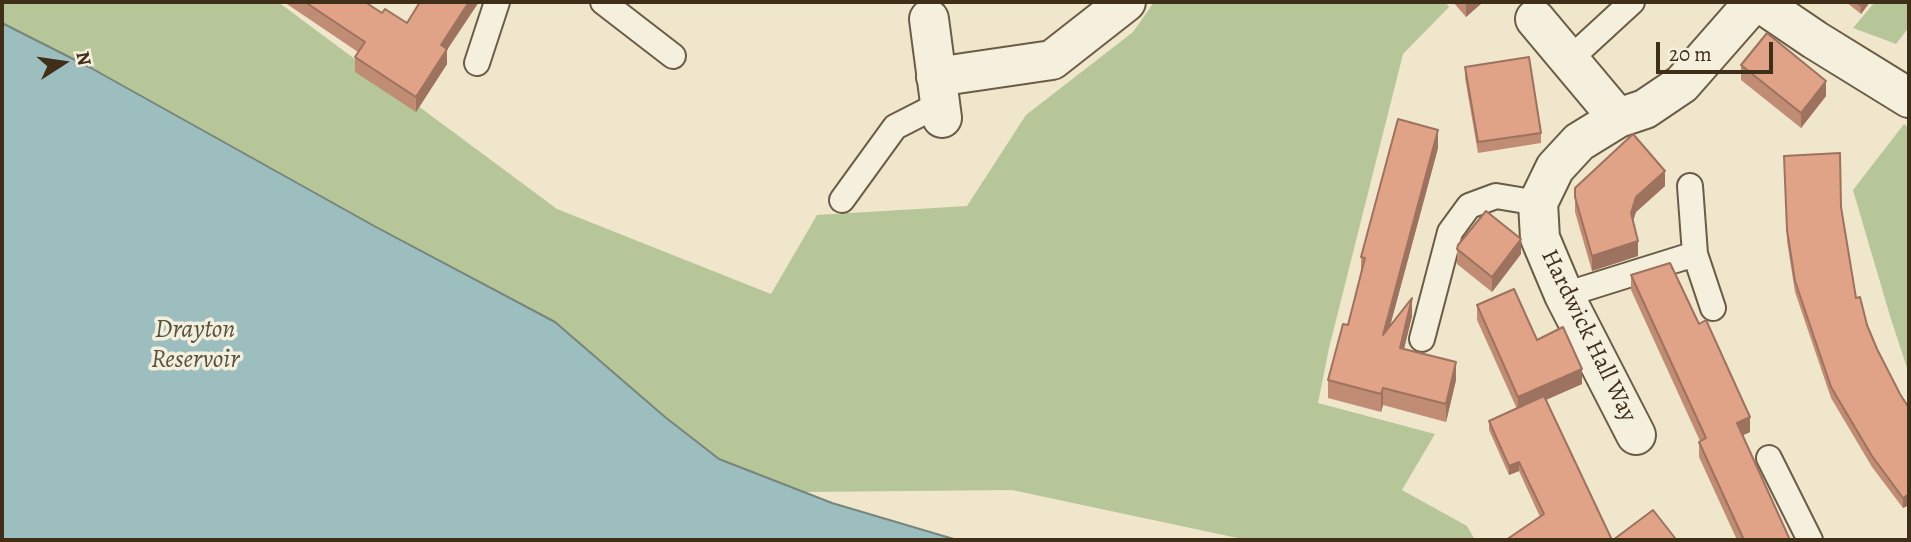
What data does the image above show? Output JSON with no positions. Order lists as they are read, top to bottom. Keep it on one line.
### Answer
{"streets":{"street":["Hardwick Hall Way"]},"water":["Drayton Reservoir"],"scale_bar":"20 m","north":"right"}
